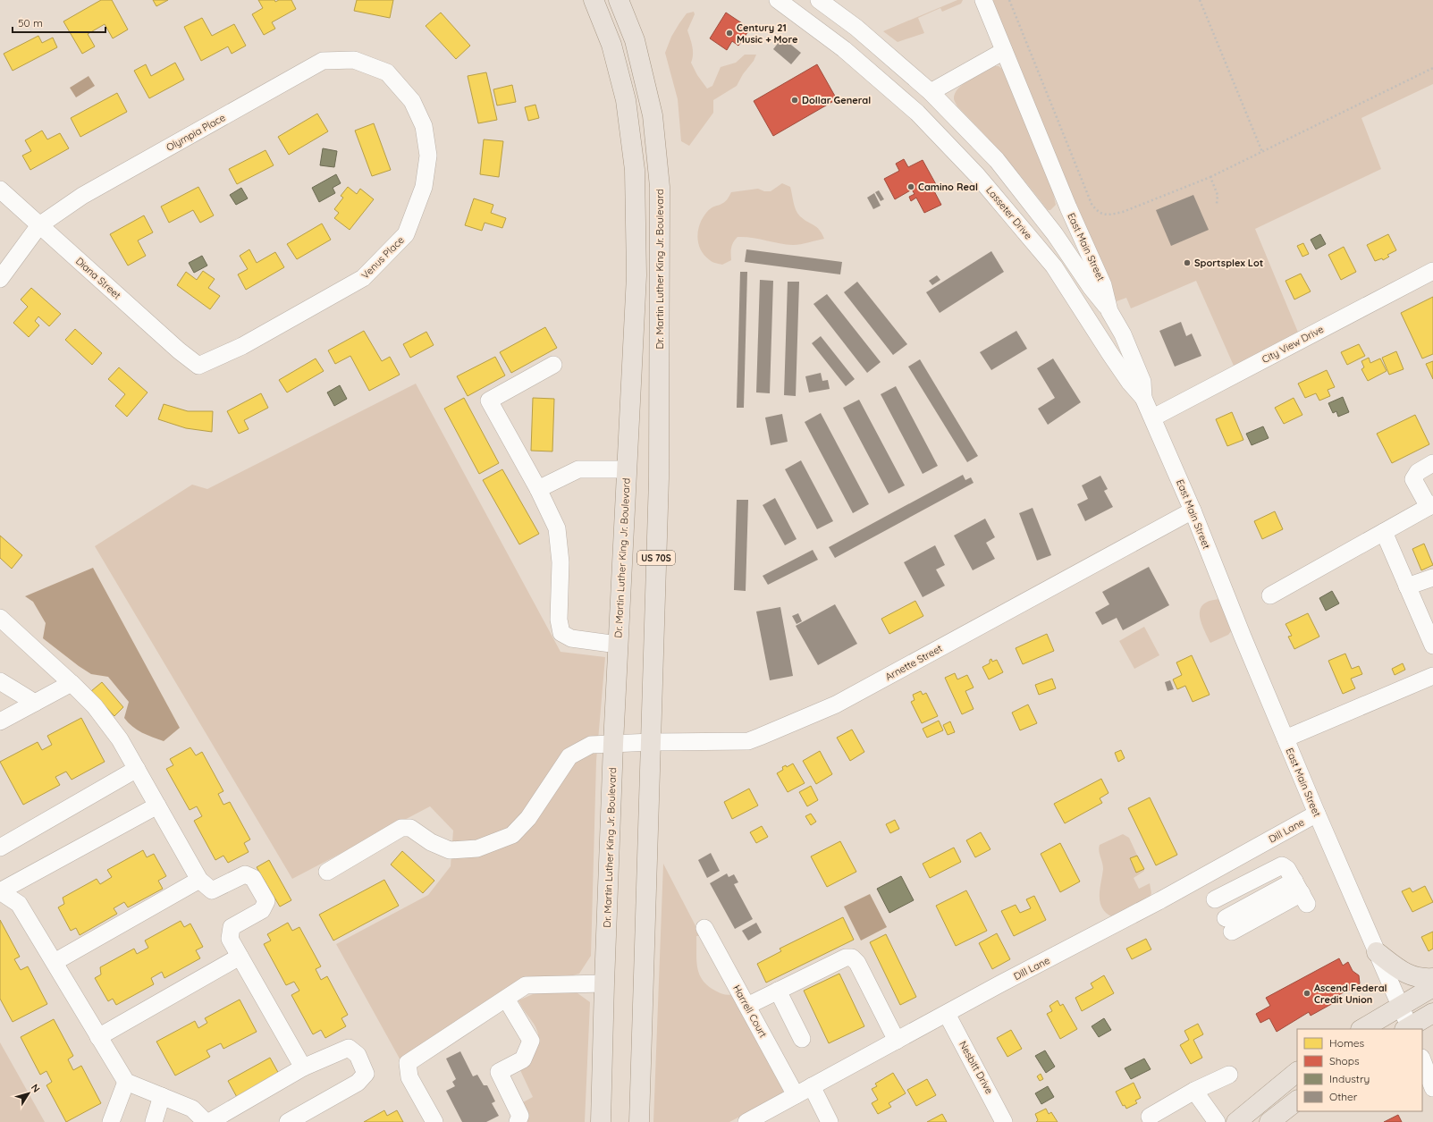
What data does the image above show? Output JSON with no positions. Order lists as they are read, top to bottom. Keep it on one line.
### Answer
{"streets":{"main road":["Dr. Martin Luther King Jr. Boulevard","US 70S"],"street":["Olympia Place","Lasseter Drive","East Main Street","Venus Place","Diana Street","City View Drive","Arnette Street","Dill Lane","Harrell Court","Nesbitt Drive"]},"crossings":[["Olympia Place","Venus Place"],["Olympia Place","Diana Street"],["Lasseter Drive","East Main Street"],["East Main Street","City View Drive"],["East Main Street","Arnette Street"],["East Main Street","Dill Lane"],["Venus Place","Diana Street"],["Dr. Martin Luther King Jr. Boulevard","Arnette Street"],["Dill Lane","Harrell Court"],["Dill Lane","Nesbitt Drive"]],"places":["Century 21 Music + More","Dollar General","Camino Real","Sportsplex Lot","Ascend Federal Credit Union"],"legend":["Homes","Shops","Industry","Other"],"scale_bar":"50 m","north":"top right"}
